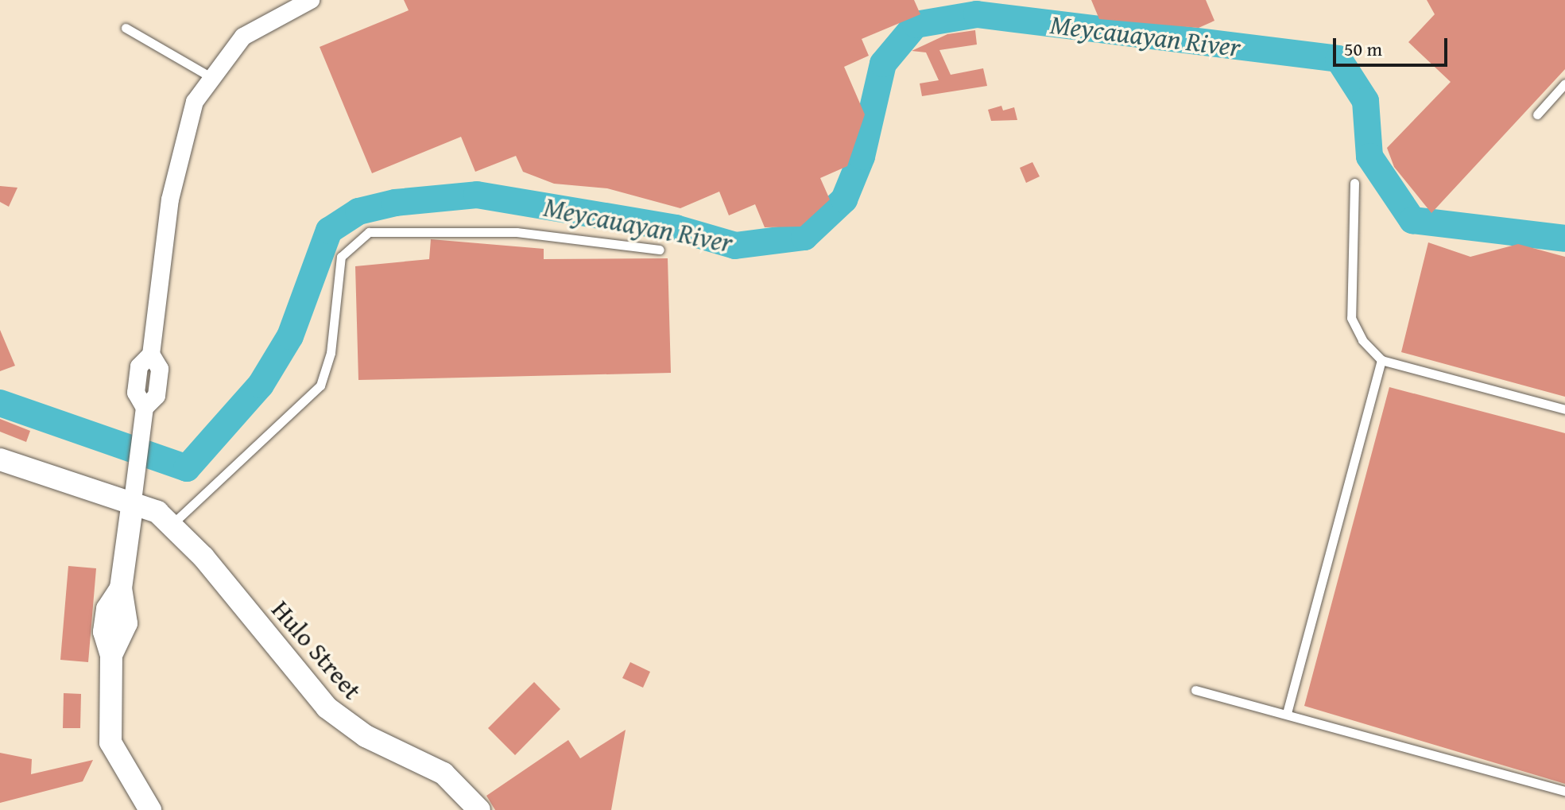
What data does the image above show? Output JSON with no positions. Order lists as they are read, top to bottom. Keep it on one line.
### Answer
{"streets":{"street":["Hulo Street"]},"water":["Meycauayan River"],"scale_bar":"50 m"}
